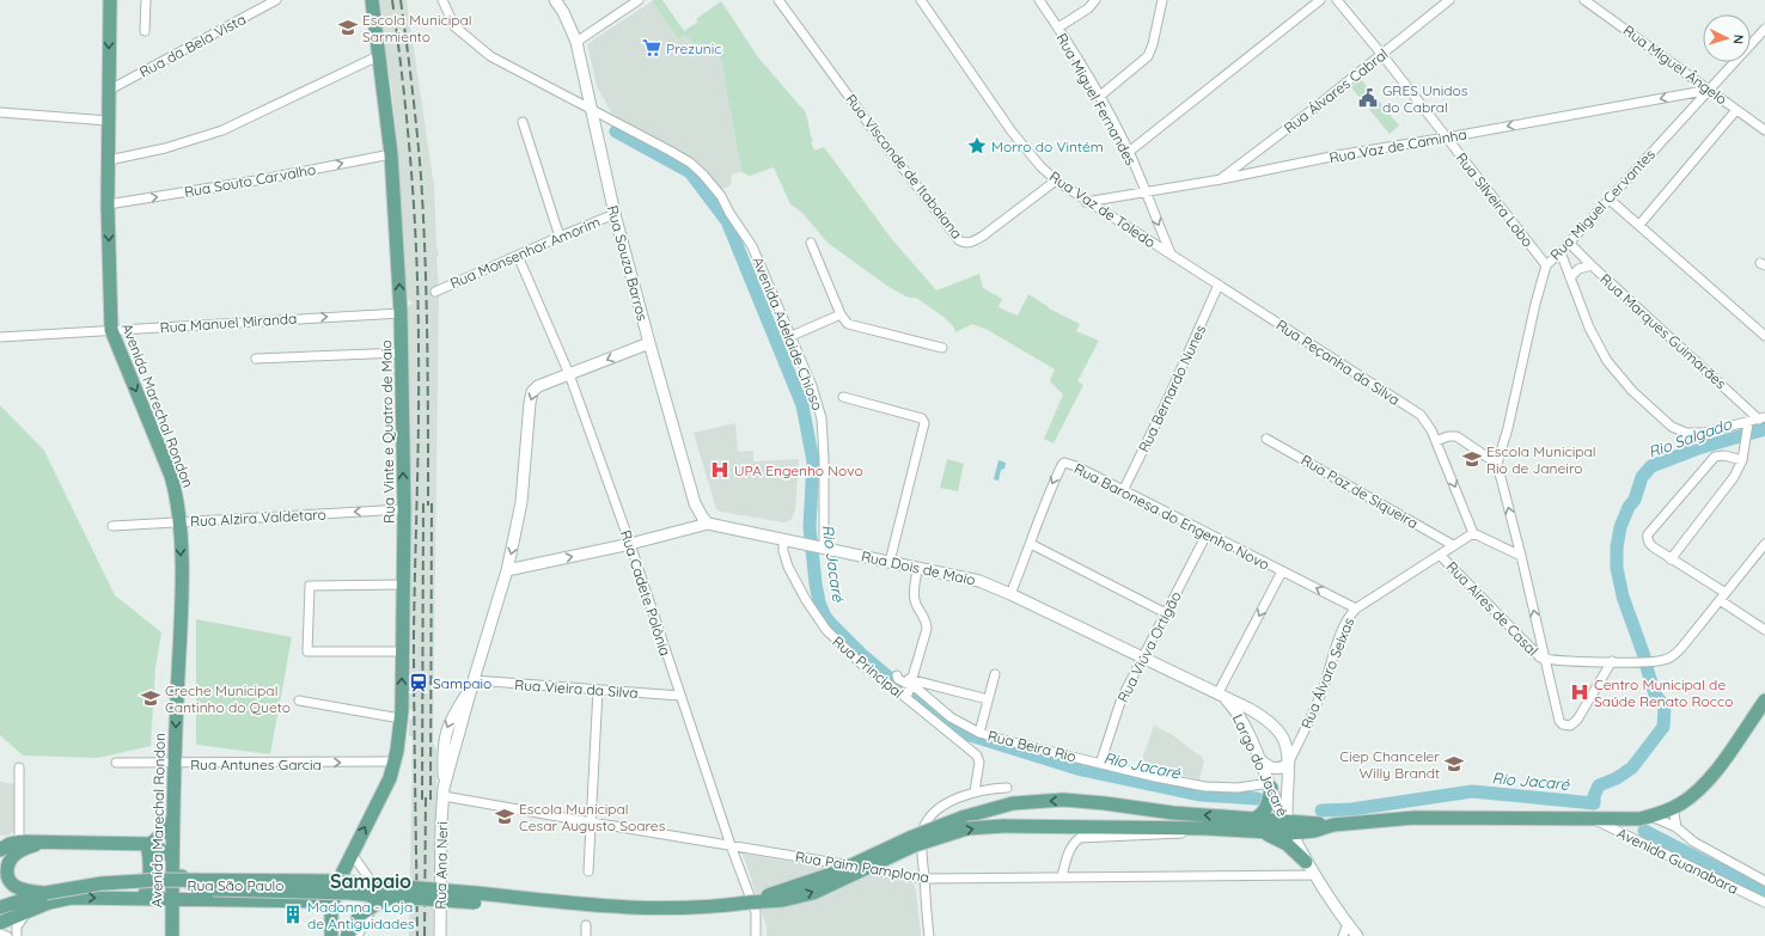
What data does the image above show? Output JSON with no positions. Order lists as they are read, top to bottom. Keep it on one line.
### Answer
{"streets":{"main road":["Rua Souza Barros","Avenida Marechal Rondon","Rua Vinte e Quatro de Maio","Rua Dois de Maio","Largo do Jacaré","Rua Ana Neri","Rua São Paulo"],"street":["Rua da Bela Vista","Rua Miguel Ângelo","Rua Álvares Cabral","Rua Miguel Fernandes","Rua Vaz de Caminha","Rua Visconde de Itabaiana","Rua Souto Carvalho","Rua Silveira Lobo","Rua Miguel Cervantes","Rua Vaz de Toledo","Rua Monsenhor Amorim","Rua Manuel Miranda","Rua Marques Guimarães","Avenida Adelaide Chioso","Rua Peçanha da Silva","Rua Bernardo Nunes","Rua Paz de Siqueira","Rua Baronesa do Engenho Novo","Rua Alzira Valdetaro","Rua Cadete Polônia","Rua Aires de Casal","Rua Viúva Ortigão","Rua Principal","Rua Álvaro Seixas","Rua Vieira da Silva","Rua Beira Rio","Rua Antunes Garcia","Avenida Guanabara","Rua Paim Pamplona"]},"crossings":[["Rua da Bela Vista","Avenida Marechal Rondon"],["Rua Miguel Ângelo","Rua Vaz de Caminha"],["Rua Miguel Ângelo","Rua Miguel Cervantes"],["Rua Álvares Cabral","Rua Vaz de Caminha"],["Rua Álvares Cabral","Rua Silveira Lobo"],["Rua Miguel Fernandes","Rua Vaz de Caminha"],["Rua Miguel Fernandes","Rua Vaz de Toledo"],["Rua Miguel Fernandes","Rua Peçanha da Silva"],["Rua Vaz de Caminha","Rua Silveira Lobo"],["Rua Vaz de Caminha","Rua Miguel Cervantes"],["Rua Vaz de Caminha","Rua Vaz de Toledo"],["Rua Visconde de Itabaiana","Rua Vaz de Toledo"],["Rua Souto Carvalho","Avenida Marechal Rondon"],["Rua Souto Carvalho","Rua Vinte e Quatro de Maio"],["Rua Silveira Lobo","Rua Miguel Cervantes"],["Rua Miguel Cervantes","Rua Marques Guimarães"],["Rua Vaz de Toledo","Rua Peçanha da Silva"],["Rua Monsenhor Amorim","Rua Souza Barros"],["Rua Monsenhor Amorim","Rua Cadete Polônia"],["Rua Souza Barros","Avenida Adelaide Chioso"],["Rua Souza Barros","Rua Dois de Maio"],["Rua Souza Barros","Rua Ana Neri"],["Rua Manuel Miranda","Avenida Marechal Rondon"],["Rua Manuel Miranda","Rua Vinte e Quatro de Maio"],["Avenida Adelaide Chioso","Rua Dois de Maio"],["Rua Peçanha da Silva","Rua Bernardo Nunes"],["Rua Peçanha da Silva","Rua Álvaro Seixas"],["Rua Bernardo Nunes","Rua Baronesa do Engenho Novo"],["Avenida Marechal Rondon","Rua Alzira Valdetaro"],["Avenida Marechal Rondon","Rua Antunes Garcia"],["Avenida Marechal Rondon","Rua São Paulo"],["Rua Vinte e Quatro de Maio","Rua Alzira Valdetaro"],["Rua Vinte e Quatro de Maio","Rua Antunes Garcia"],["Rua Vinte e Quatro de Maio","Rua São Paulo"],["Rua Paz de Siqueira","Rua Álvaro Seixas"],["Rua Baronesa do Engenho Novo","Rua Dois de Maio"],["Rua Baronesa do Engenho Novo","Rua Viúva Ortigão"],["Rua Baronesa do Engenho Novo","Rua Álvaro Seixas"],["Rua Dois de Maio","Rua Cadete Polônia"],["Rua Dois de Maio","Rua Viúva Ortigão"],["Rua Dois de Maio","Rua Principal"],["Rua Dois de Maio","Largo do Jacaré"],["Rua Dois de Maio","Rua Ana Neri"],["Rua Cadete Polônia","Rua Vieira da Silva"],["Rua Cadete Polônia","Rua Ana Neri"],["Rua Cadete Polônia","Rua Paim Pamplona"],["Rua Aires de Casal","Rua Álvaro Seixas"],["Rua Viúva Ortigão","Rua Beira Rio"],["Rua Álvaro Seixas","Largo do Jacaré"],["Rua Vieira da Silva","Rua Ana Neri"],["Rua Beira Rio","Largo do Jacaré"],["Rua Ana Neri","Rua Paim Pamplona"]],"one_way":["Rua Vaz de Caminha","Avenida Marechal Rondon","Rua Vinte e Quatro de Maio","Rua Alzira Valdetaro","Rua Ana Neri"],"districts":["Sampaio"],"water":["Rio Salgado","Rio Jacaré"],"places":{"school or university":["Escola Municipal Sarmiento","Escola Municipal Rio de Janeiro","Creche Municipal Cantinho do Queto","Ciep Chanceler Willy Brandt","Escola Municipal Cesar Augusto Soares"],"supermarket":["Prezunic"],"public building":["GRES Unidos do Cabral"],"place":["Morro do Vintém"],"hospital":["UPA Engenho Novo","Centro Municipal de Saúde Renato Rocco"],"station":["Sampaio"],"building":["Madonna - Loja de Antiguidades"]},"north":"right"}
